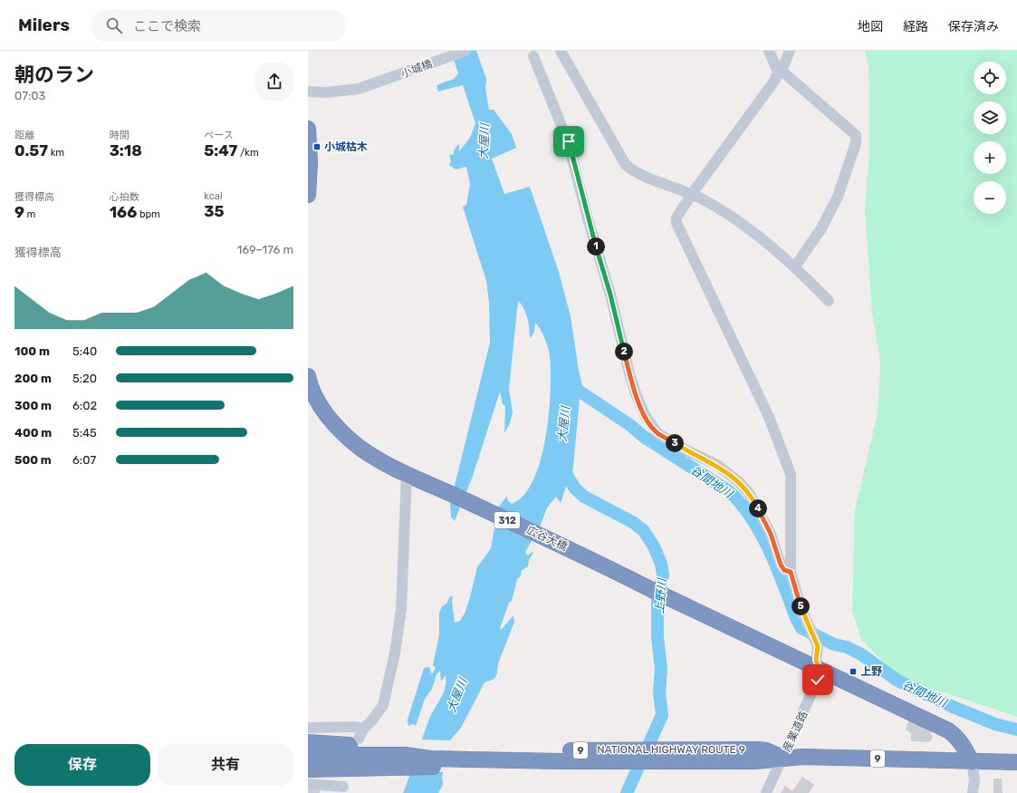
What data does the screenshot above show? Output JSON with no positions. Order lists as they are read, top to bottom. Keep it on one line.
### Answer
{"streets":{"highway":["312","広谷大橋","NATIONAL HIGHWAY ROUTE 9","9"],"street":["小城橋","産業道路"]},"crossings":[["312","広谷大橋"],["312","産業道路"],["312","NATIONAL HIGHWAY ROUTE 9"],["広谷大橋","産業道路"],["産業道路","NATIONAL HIGHWAY ROUTE 9"]],"water":["大屋川","谷間地川","上野川"],"places":{"transit":["小城枯木","上野"]},"page":{"header":"Milers","search":"ここで検索","nav":["地図","経路","保存済み"],"heading":["朝のラン","07:03"],"map_buttons":["+","−"],"stats":[["距離","0.57 km"],["時間","3:18"],["ペース","5:47 /km"],["獲得標高","9 m"],["心拍数","166 bpm"],["kcal","35"]],"chart":["獲得標高","169–176 m"],"pins":["1","2","3","4","5"],"list":[{"name":"100 m","note":"5:40"},{"name":"200 m","note":"5:20"},{"name":"300 m","note":"6:02"},{"name":"400 m","note":"5:45"},{"name":"500 m","note":"6:07"}],"buttons":["保存","共有"]}}
